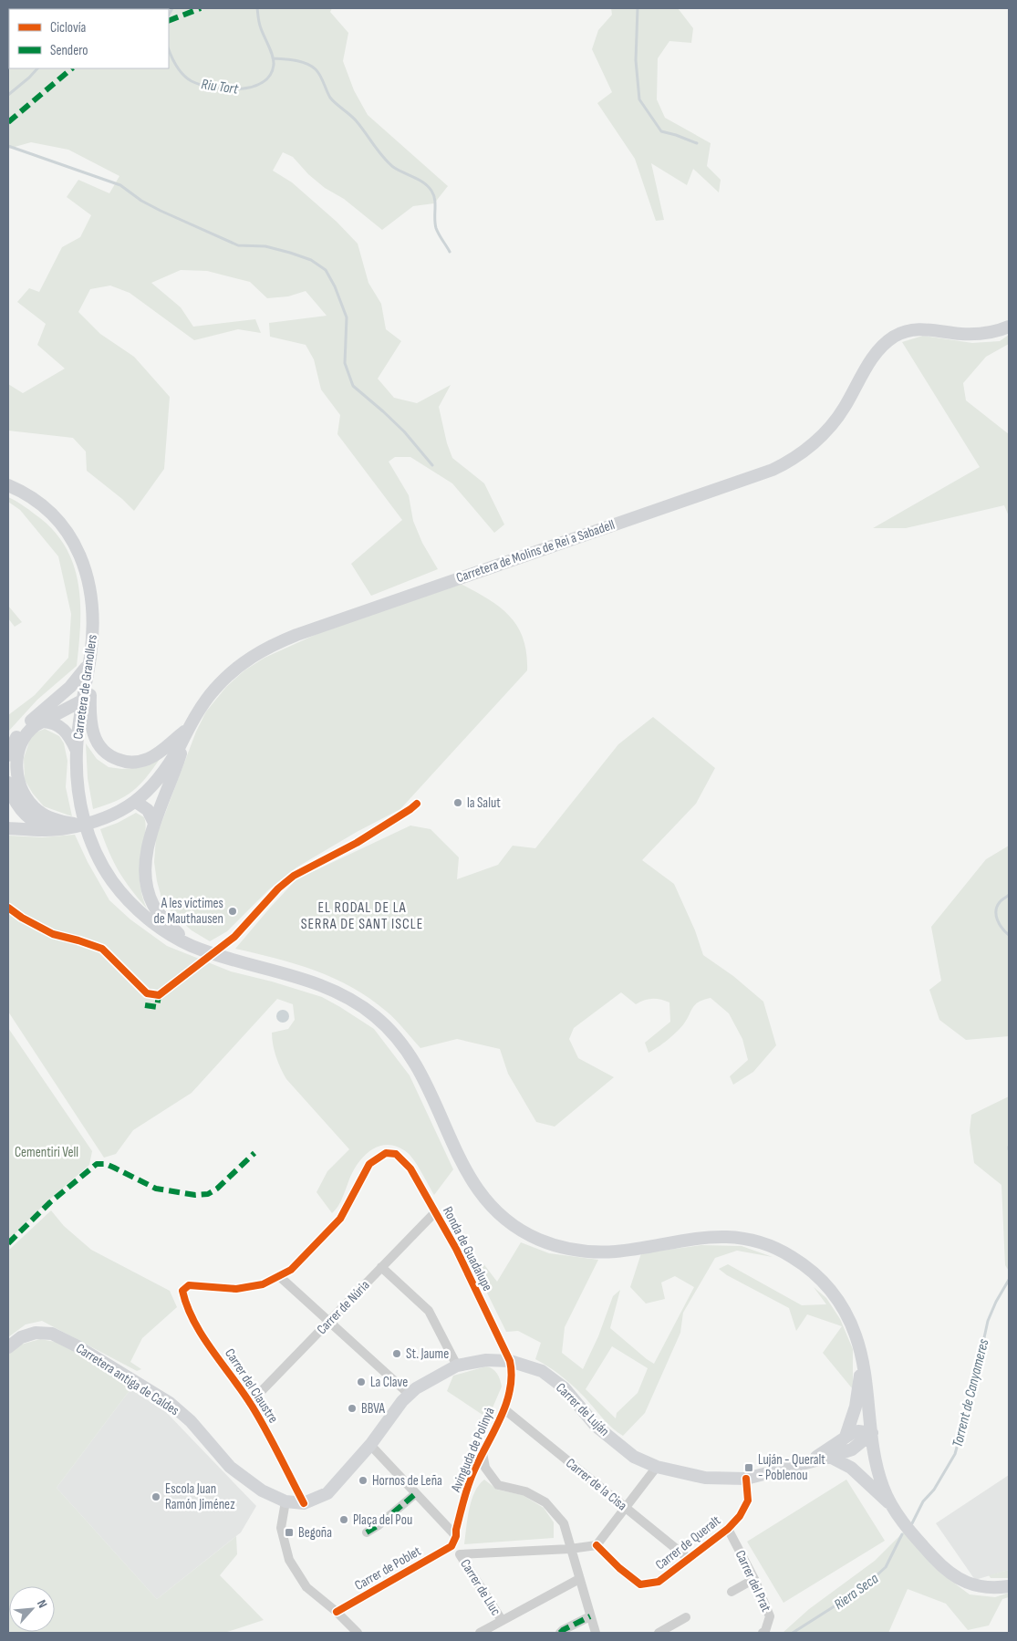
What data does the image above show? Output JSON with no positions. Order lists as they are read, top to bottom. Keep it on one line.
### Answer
{"streets":{"main road":["Carretera de Molins de Rei a Sabadell","Carretera de Granollers","Carretera antiga de Caldes","Carrer de Luján"],"street":["Ronda de Guadalupe","Carrer de Núria","Carrer del Claustre","Avinguda de Polinyà","Carrer de la Cisa","Carrer de Queralt","Carrer de Poblet","Carrer del Prat","Carrer de Lluc"]},"crossings":[["Carretera de Molins de Rei a Sabadell","Carretera de Granollers"],["Ronda de Guadalupe","Carrer de Núria"],["Ronda de Guadalupe","Carrer del Claustre"],["Ronda de Guadalupe","Carrer de Luján"],["Ronda de Guadalupe","Avinguda de Polinyà"],["Carrer de Núria","Carrer del Claustre"],["Carretera antiga de Caldes","Carrer del Claustre"],["Carrer de Luján","Avinguda de Polinyà"],["Carrer de Luján","Carrer de Queralt"],["Avinguda de Polinyà","Carrer de la Cisa"],["Avinguda de Polinyà","Carrer de Poblet"],["Carrer de la Cisa","Carrer de Queralt"],["Carrer de Queralt","Carrer del Prat"]],"districts":["EL RODAL DE LA SERRA DE SANT ISCLE"],"water":["Riu Tort","Torrent de Canyameres","Riera Seca"],"parks":["Cementiri Vell"],"places":{"other":["la Salut","A les víctimes de Mauthausen","St. Jaume","La Clave","BBVA","Hornos de Leña","Escola Juan Ramón Jiménez","Plaça del Pou"],"transit":["Luján - Queralt - Poblenou","Begoña"]},"legend":["Ciclovía","Sendero"],"north":"top right"}
